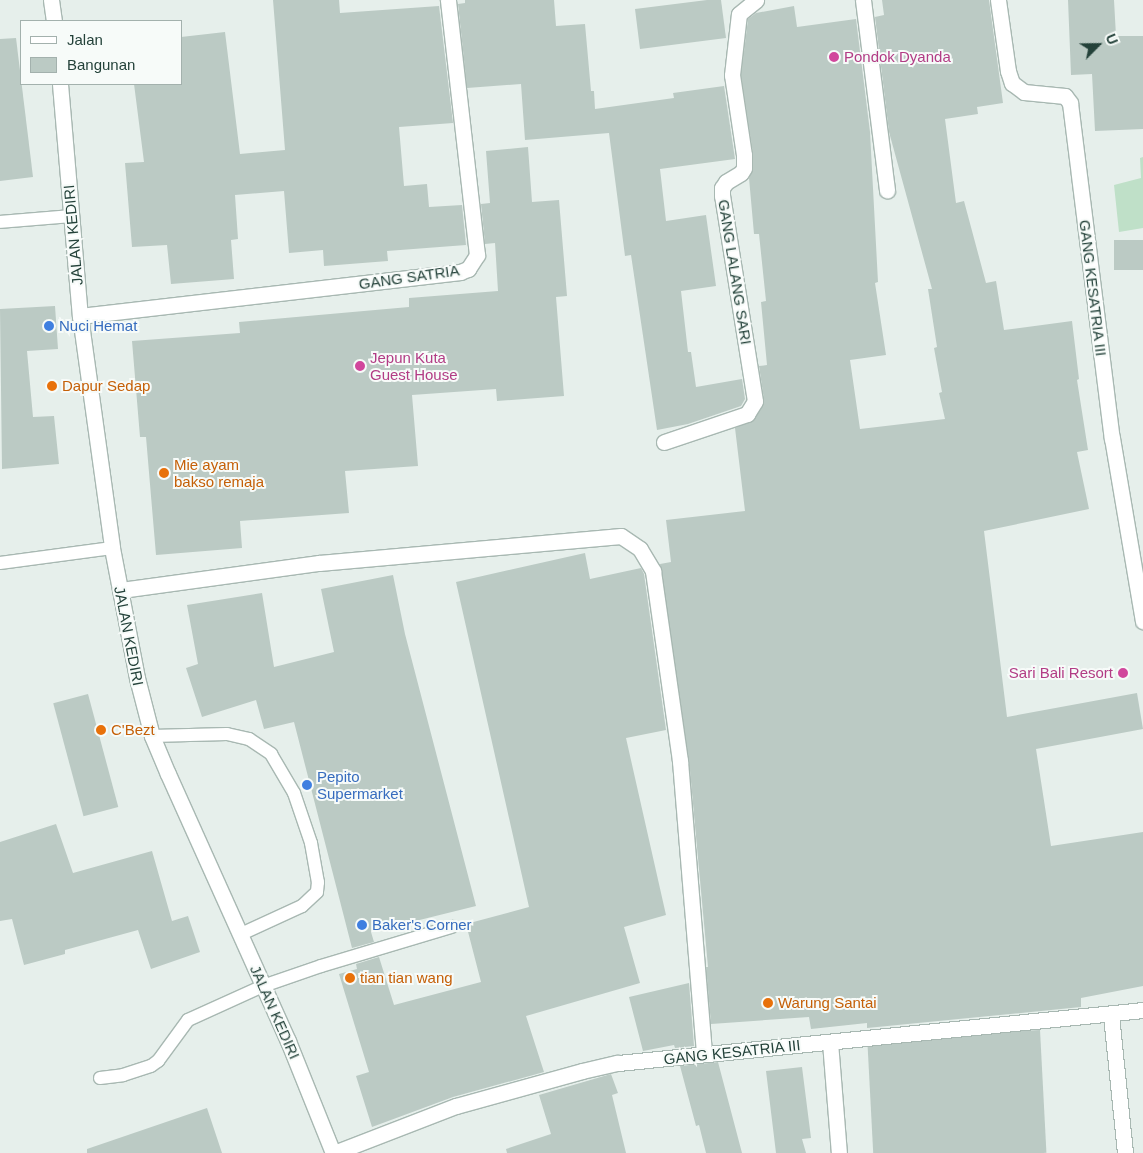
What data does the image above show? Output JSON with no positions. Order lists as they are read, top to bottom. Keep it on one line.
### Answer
{"streets":{"street":["JALAN KEDIRI","GANG LALANG SARI","GANG SATRIA","GANG KESATRIA III"]},"crossings":[["JALAN KEDIRI","GANG SATRIA"],["JALAN KEDIRI","GANG KESATRIA III"]],"places":["Pondok Dyanda","Nuci Hemat","Jepun Kuta Guest House","Dapur Sedap","Mie ayam bakso remaja","Sari Bali Resort","C'Bezt","Pepito Supermarket","Baker's Corner","tian tian wang","Warung Santai"],"legend":["Jalan","Bangunan"],"north":"top right"}
